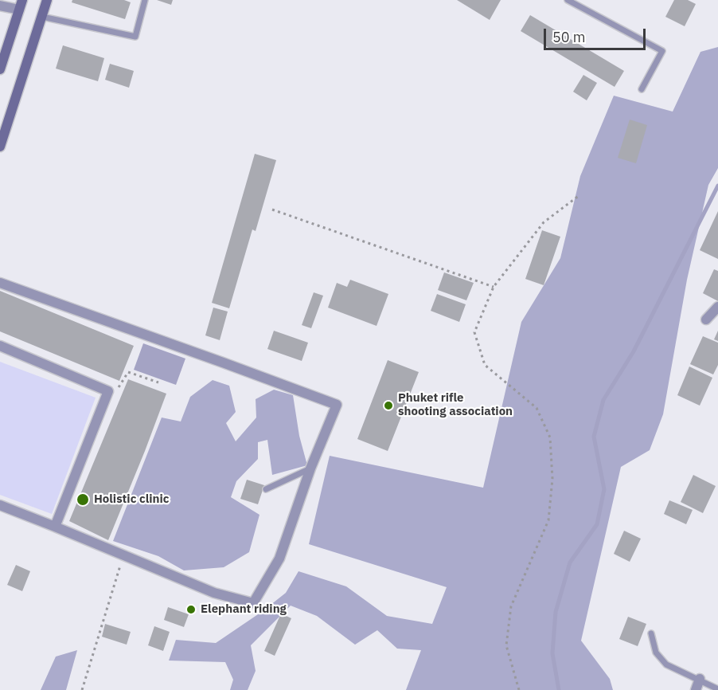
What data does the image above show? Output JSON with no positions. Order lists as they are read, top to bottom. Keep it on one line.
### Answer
{"places":["Phuket rifle shooting association","Holistic clinic","Elephant riding"],"scale_bar":"50 m"}
